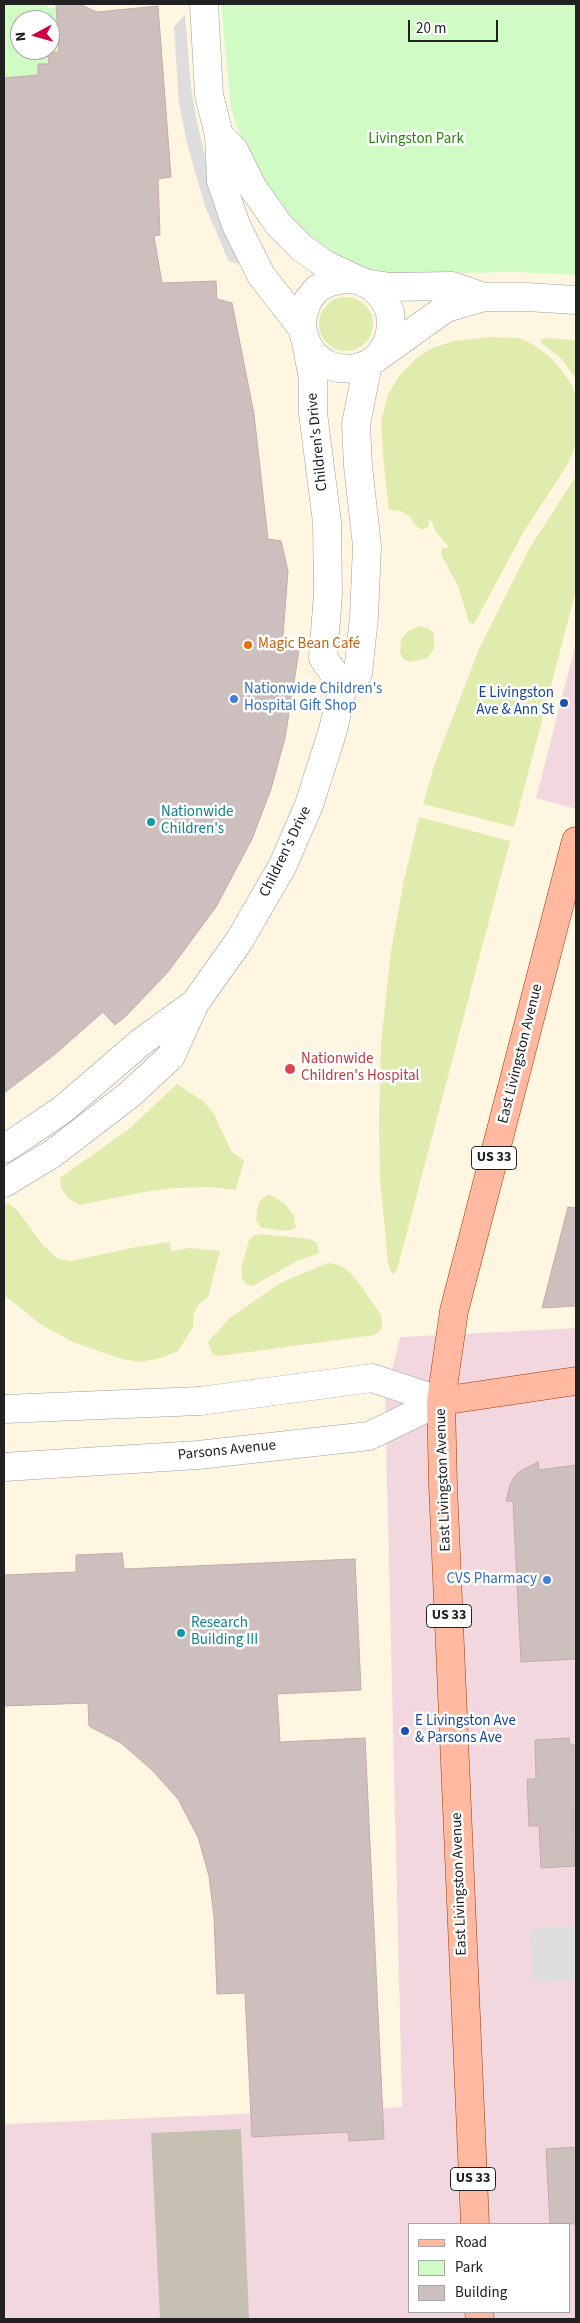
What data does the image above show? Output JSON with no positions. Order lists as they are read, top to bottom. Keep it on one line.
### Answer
{"streets":{"main road":["East Livingston Avenue","US 33","Parsons Avenue"],"street":["Children's Drive"]},"crossings":[["East Livingston Avenue","Parsons Avenue"]],"parks":["Livingston Park"],"places":["Magic Bean Café","Nationwide Children's Hospital Gift Shop","E Livingston Ave & Ann St","Nationwide Children's","Nationwide Children's Hospital","CVS Pharmacy","Research Building III","E Livingston Ave & Parsons Ave"],"legend":["Road","Park","Building"],"scale_bar":"20 m","north":"left"}
